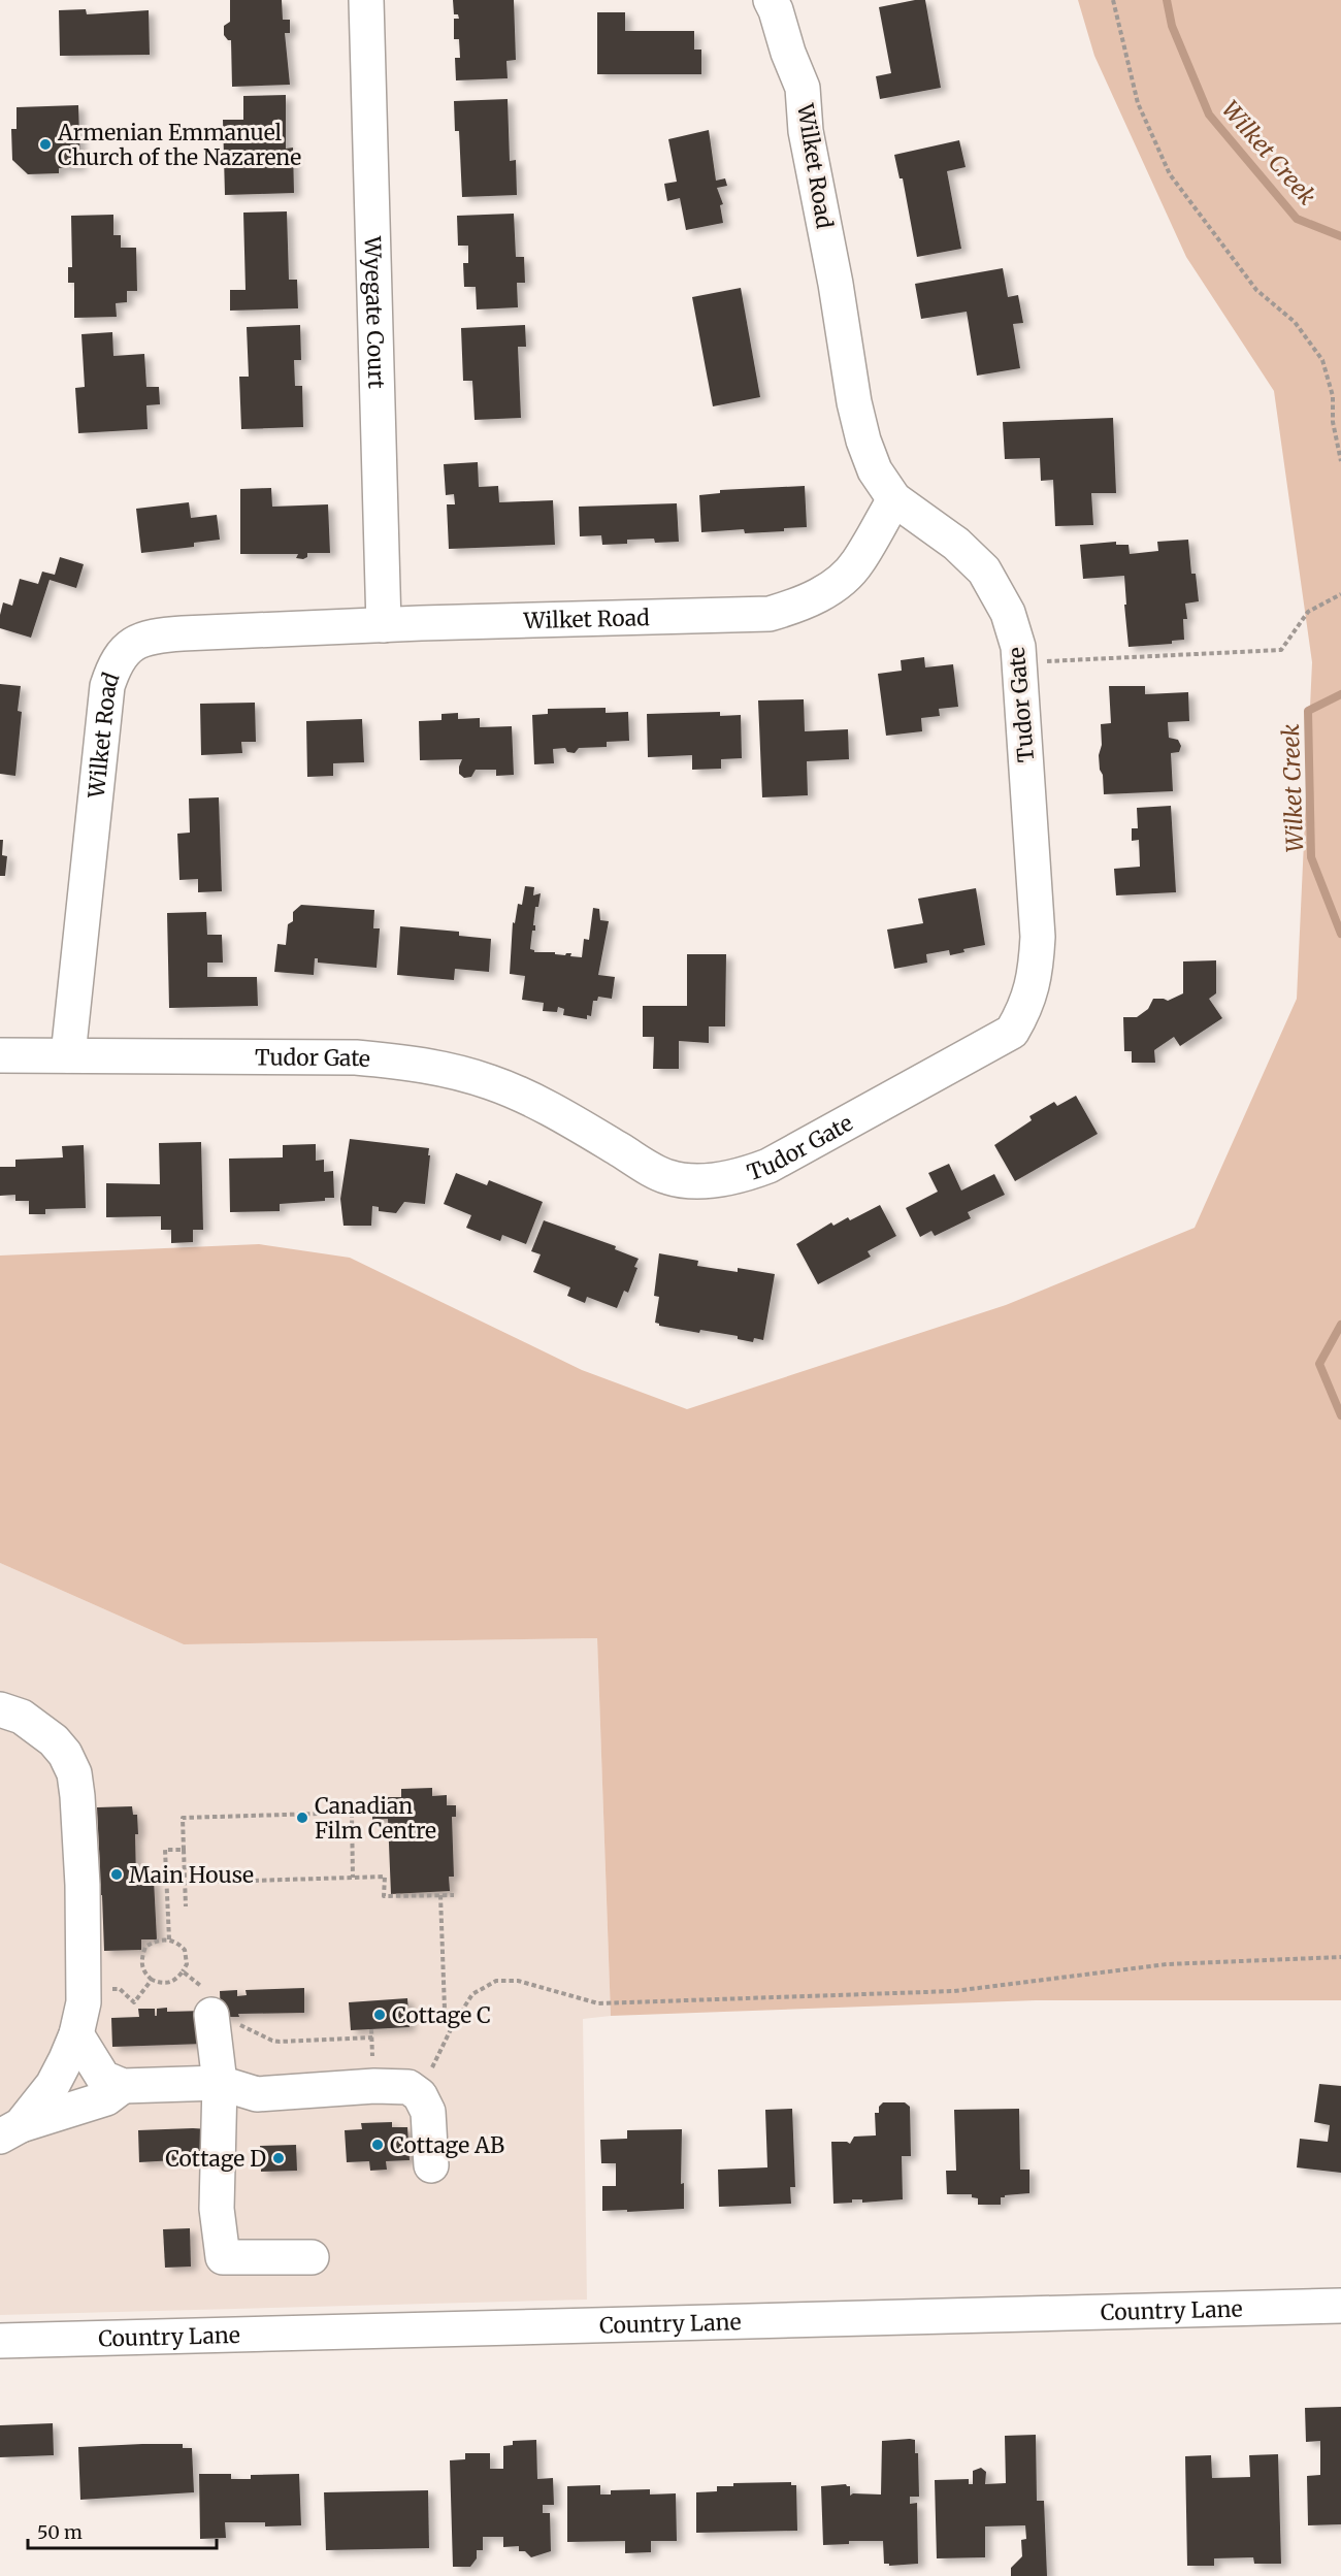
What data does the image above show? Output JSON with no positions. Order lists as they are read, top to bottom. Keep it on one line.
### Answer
{"streets":{"street":["Wilket Road","Wyegate Court","Tudor Gate","Country Lane"]},"crossings":[["Wilket Road","Wyegate Court"],["Wilket Road","Tudor Gate"]],"water":["Wilket Creek"],"places":["Armenian Emmanuel Church of the Nazarene","Canadian Film Centre","Main House","Cottage C","Cottage AB","Cottage D"],"scale_bar":"50 m"}
